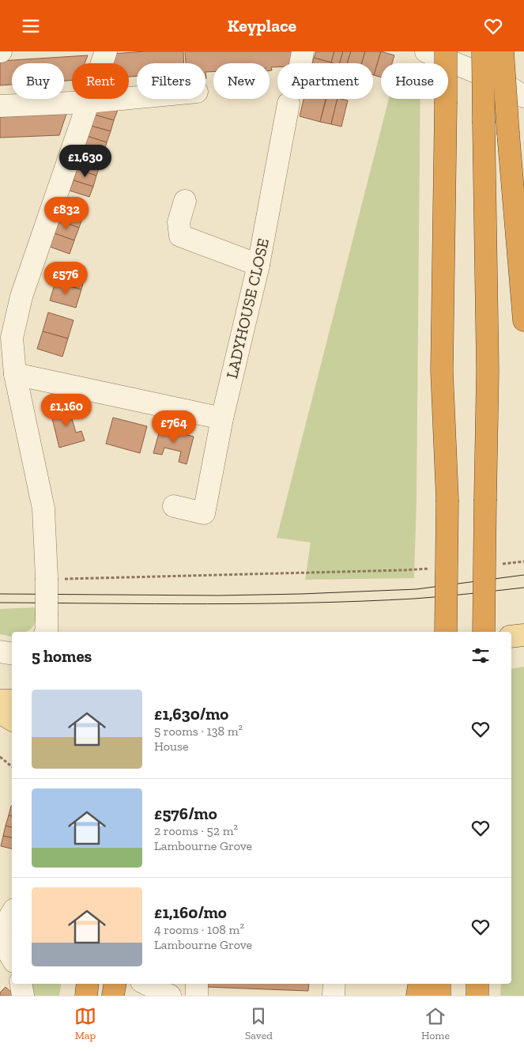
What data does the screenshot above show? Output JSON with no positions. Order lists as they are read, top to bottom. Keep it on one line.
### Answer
{"streets":{"street":["LADYHOUSE CLOSE"]},"page":{"header":"Keyplace","chip":["Buy","Rent","Filters","New","Apartment","House"],"price":["£1,630","£832","£576","£1,160","£764"],"heading":"5 homes","list":[{"name":"£1,630/mo","note":"5 rooms · 138 m² · House"},{"name":"£576/mo","note":"2 rooms · 52 m² · Lambourne Grove"},{"name":"£1,160/mo","note":"4 rooms · 108 m² · Lambourne Grove"}],"tabs":["Map","Saved","Home"]}}
